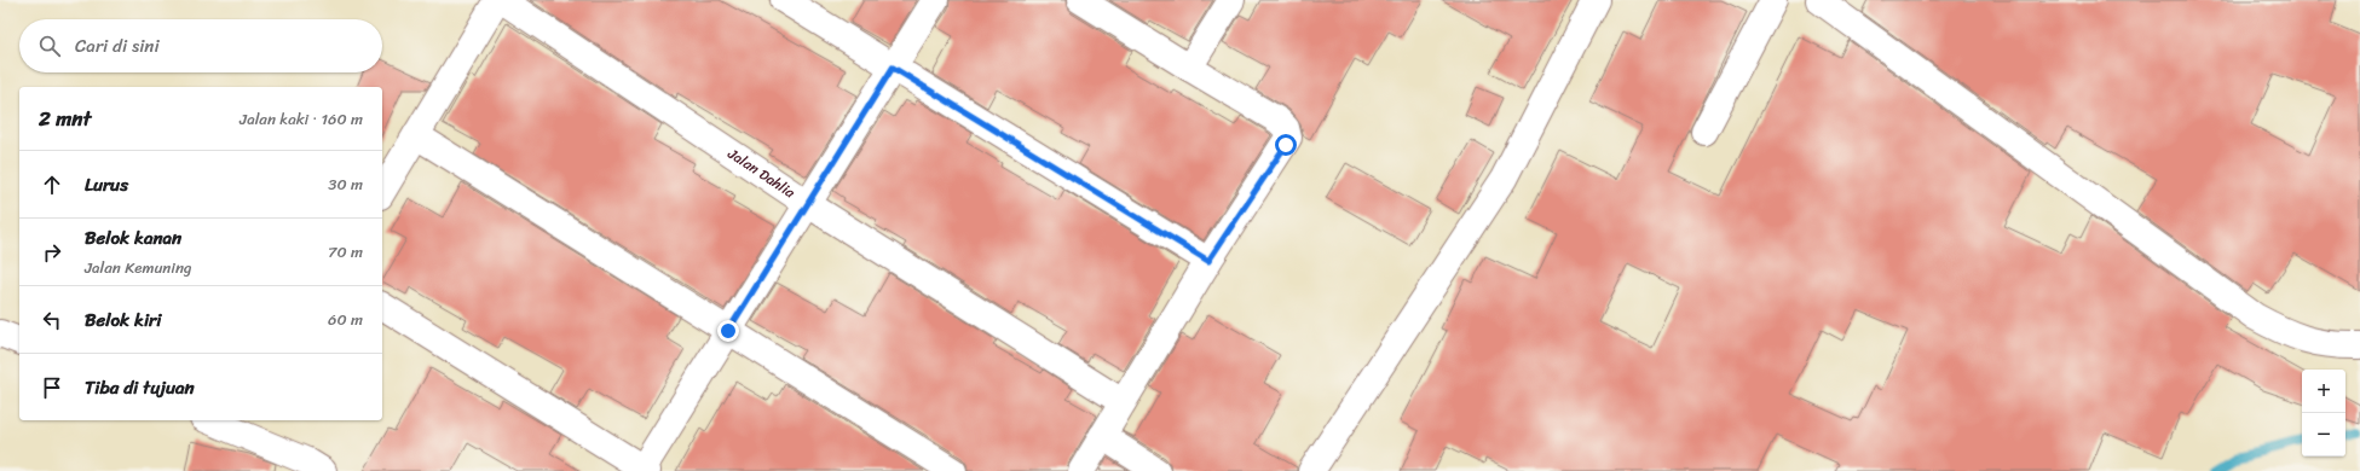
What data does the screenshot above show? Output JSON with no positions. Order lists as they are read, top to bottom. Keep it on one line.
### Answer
{"streets":{"street":["Jalan Dahlia"]},"page":{"search":"Cari di sini","heading":["2 mnt","Jalan kaki · 160 m"],"list":[["Lurus","30 m"],["Belok kanan","Jalan Kemuning","70 m"],["Belok kiri","60 m"],"Tiba di tujuan"],"map_buttons":["+","−"]}}
